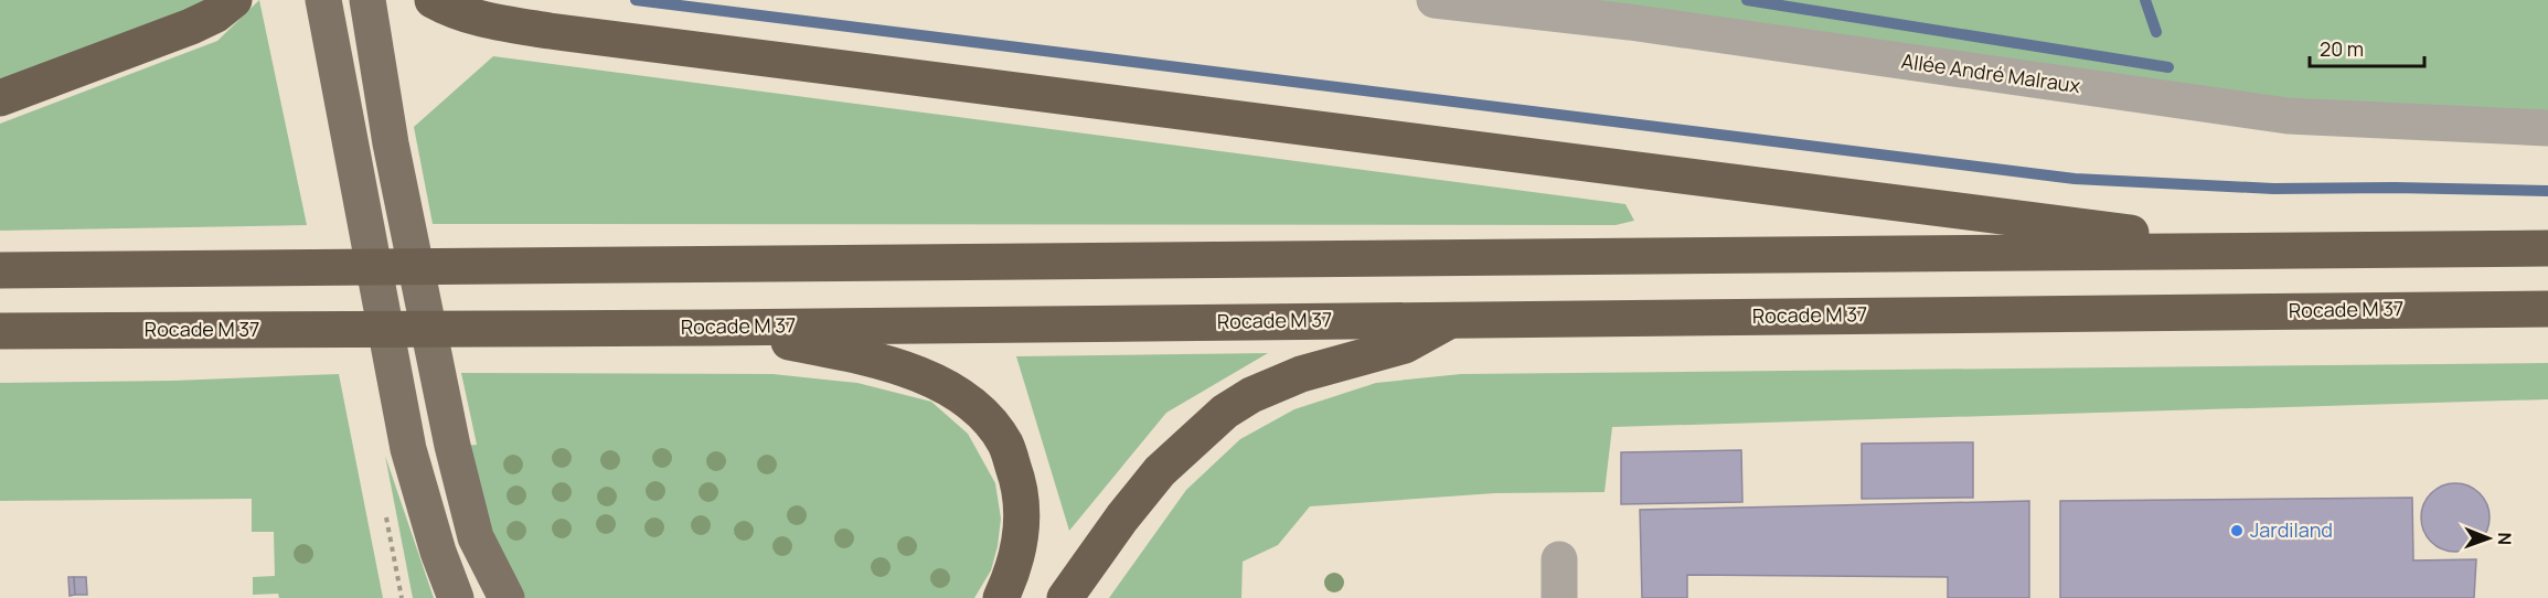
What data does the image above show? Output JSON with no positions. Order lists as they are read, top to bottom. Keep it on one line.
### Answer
{"streets":{"highway":["Rocade M 37"],"street":["Allée André Malraux"]},"places":["Jardiland"],"scale_bar":"20 m","north":"right"}
